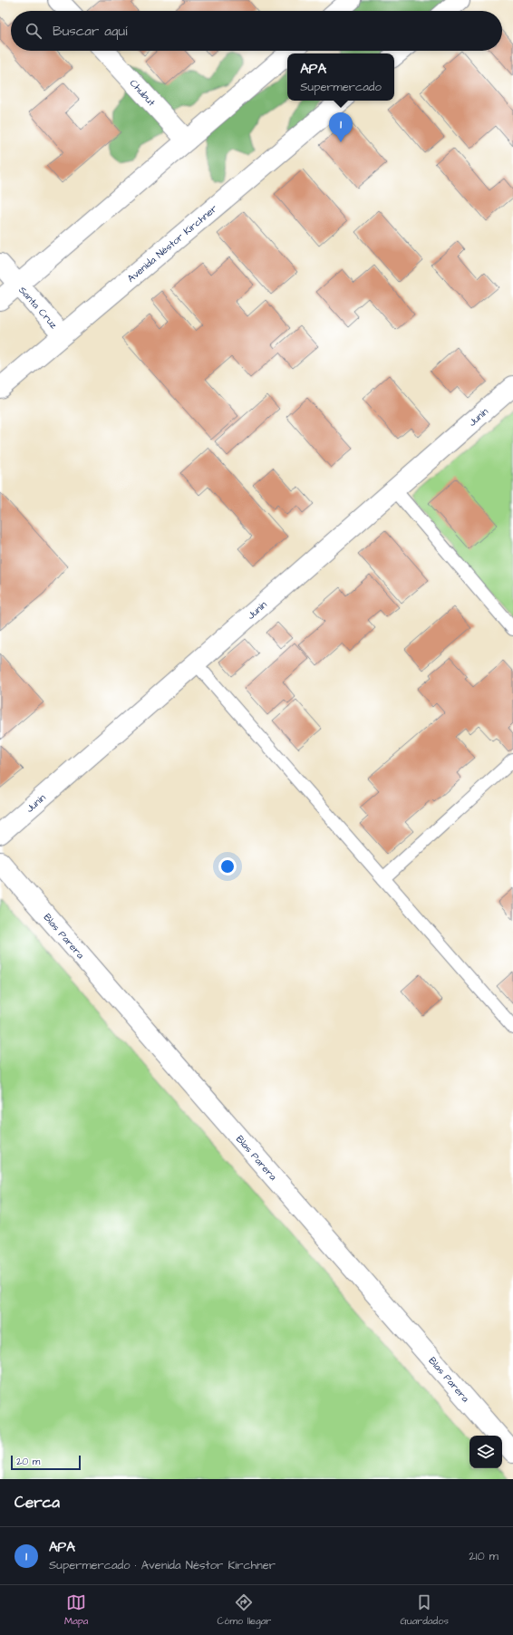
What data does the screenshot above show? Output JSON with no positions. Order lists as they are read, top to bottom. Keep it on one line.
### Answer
{"streets":{"street":["Chubut","Avenida Néstor Kirchner","Santa Cruz","Junín","Blas Parera"]},"crossings":[["Avenida Néstor Kirchner","Santa Cruz"]],"scale_bar":"20 m","page":{"search":"Buscar aquí","popup":["APA","Supermercado"],"pins":"1","scale":"20 m","heading":"Cerca","list":[{"mark":"1","name":"APA","note":"Supermercado · Avenida Néstor Kirchner","value":"210 m"}],"nav":["Mapa","Cómo llegar","Guardados"]}}
